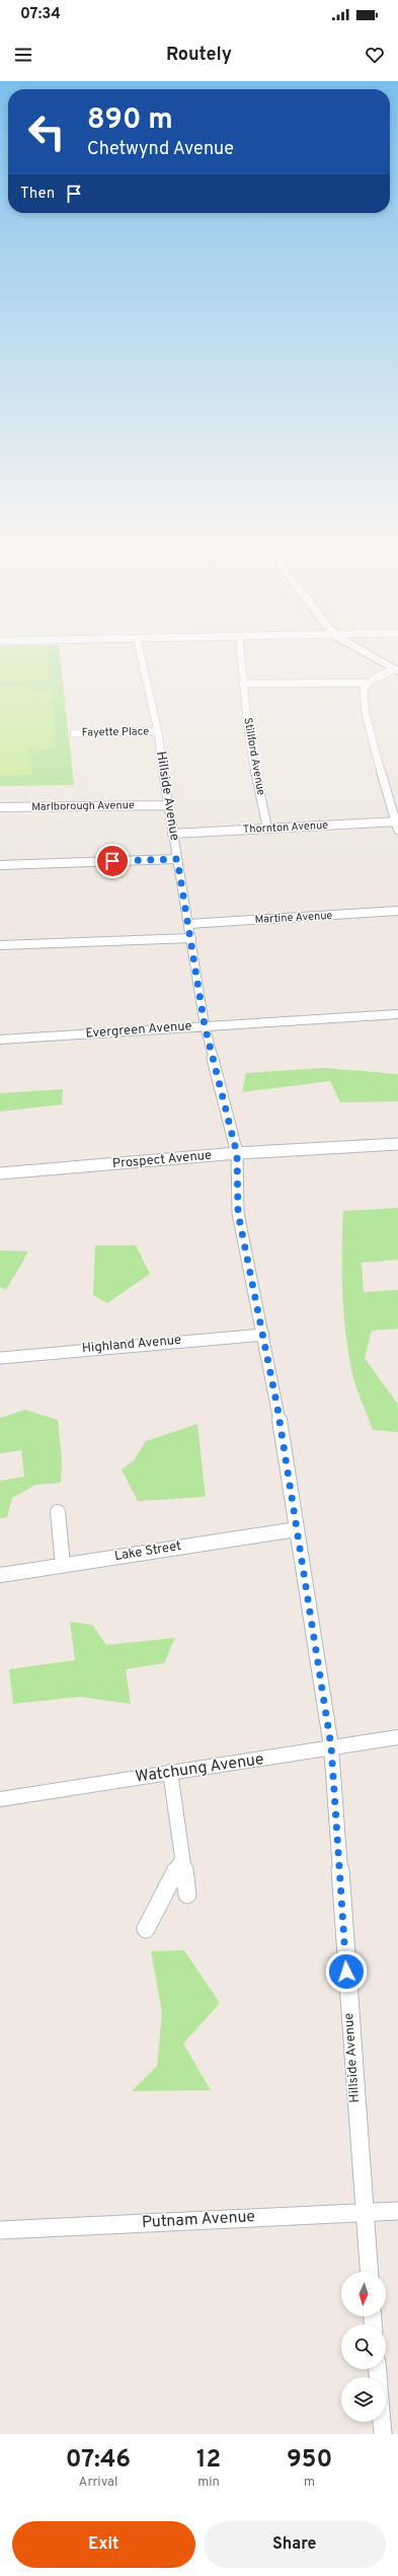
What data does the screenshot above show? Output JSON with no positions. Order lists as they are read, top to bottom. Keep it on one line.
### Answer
{"streets":{"street":["Fayette Place","Stillford Avenue","Hillside Avenue","Marlborough Avenue","Thornton Avenue","Martine Avenue","Evergreen Avenue","Prospect Avenue","Highland Avenue","Lake Street","Watchung Avenue","Putnam Avenue"]},"crossings":[["Fayette Place","Hillside Avenue"],["Stillford Avenue","Thornton Avenue"],["Hillside Avenue","Marlborough Avenue"],["Hillside Avenue","Thornton Avenue"],["Hillside Avenue","Martine Avenue"],["Hillside Avenue","Evergreen Avenue"],["Hillside Avenue","Prospect Avenue"],["Hillside Avenue","Highland Avenue"],["Hillside Avenue","Lake Street"],["Hillside Avenue","Watchung Avenue"],["Hillside Avenue","Putnam Avenue"]],"north":"bottom","page":{"status":"07:34","header":"Routely","turn":["890 m","Chetwynd Avenue"],"then":"Then","eta":["07:46","Arrival","12","min","950","m"],"buttons":["Exit","Share"]}}
